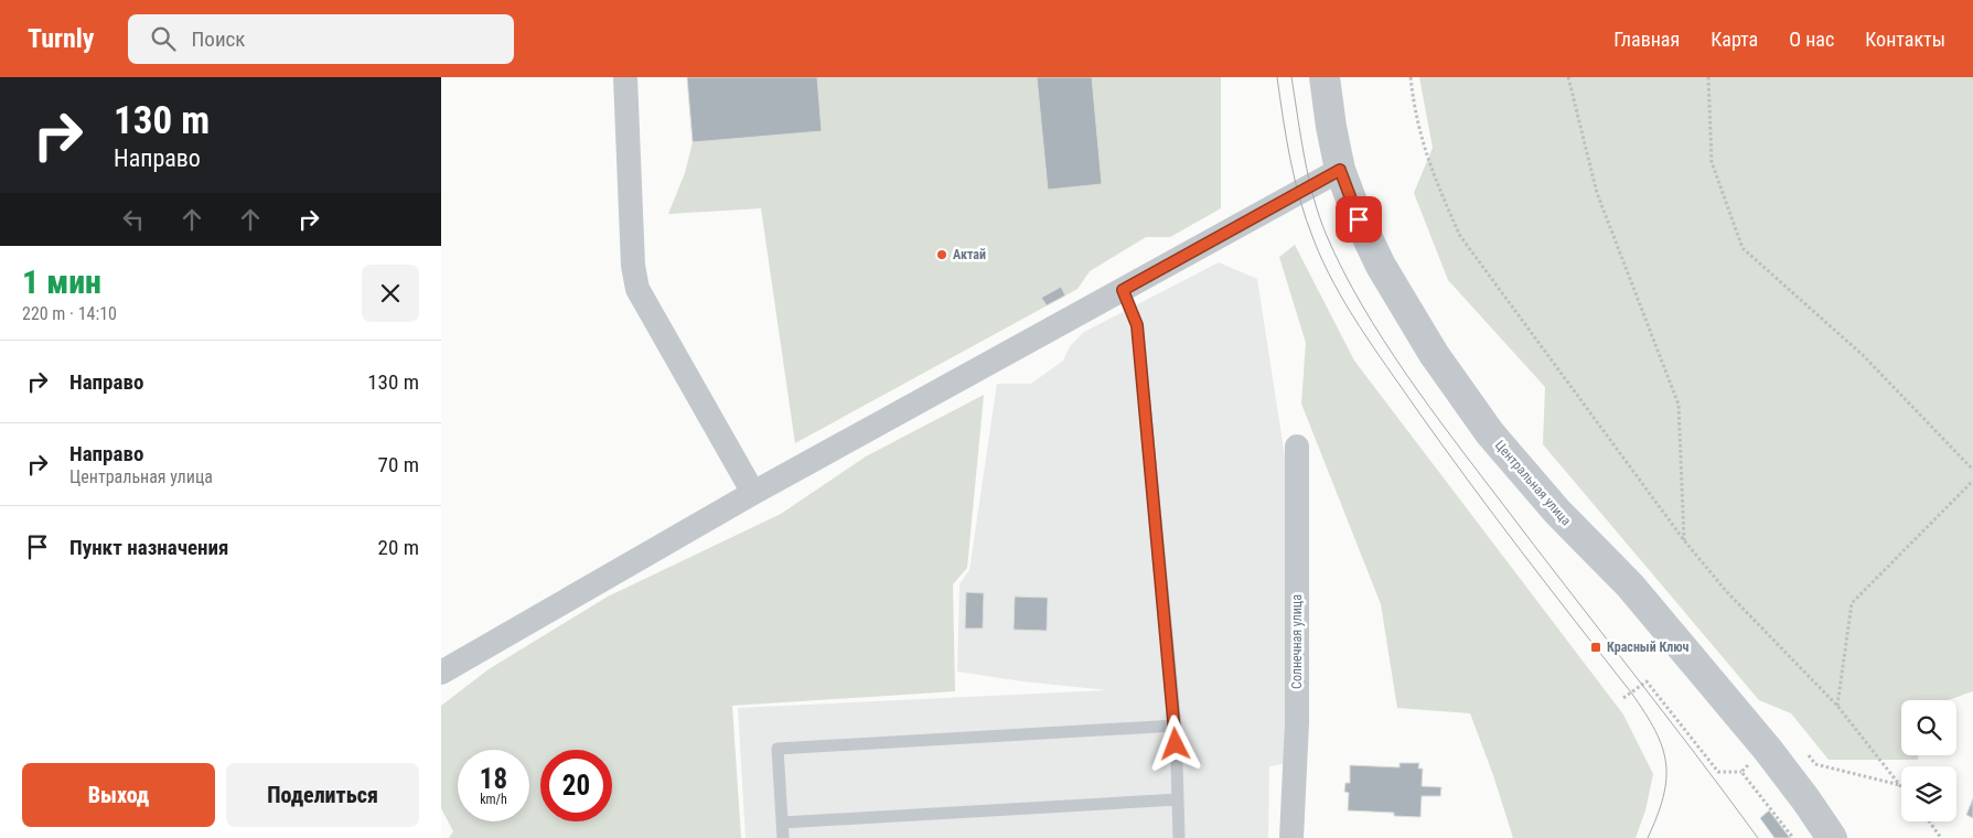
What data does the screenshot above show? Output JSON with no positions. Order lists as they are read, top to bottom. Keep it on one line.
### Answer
{"streets":{"street":["Центральная улица","Солнечная улица"]},"places":{"other":["Актай"],"transit":["Красный Ключ"]},"page":{"header":"Turnly","search":"Поиск","nav":["Главная","Карта","О нас","Контакты"],"turn":["130 m","Направо"],"heading":["1 мин","220 m · 14:10"],"list":[{"name":"Направо","value":"130 m"},{"name":"Направо","note":"Центральная улица","value":"70 m"},{"name":"Пункт назначения","value":"20 m"}],"speed":"18 km/h","limit":"20","buttons":["Выход","Поделиться"]}}
